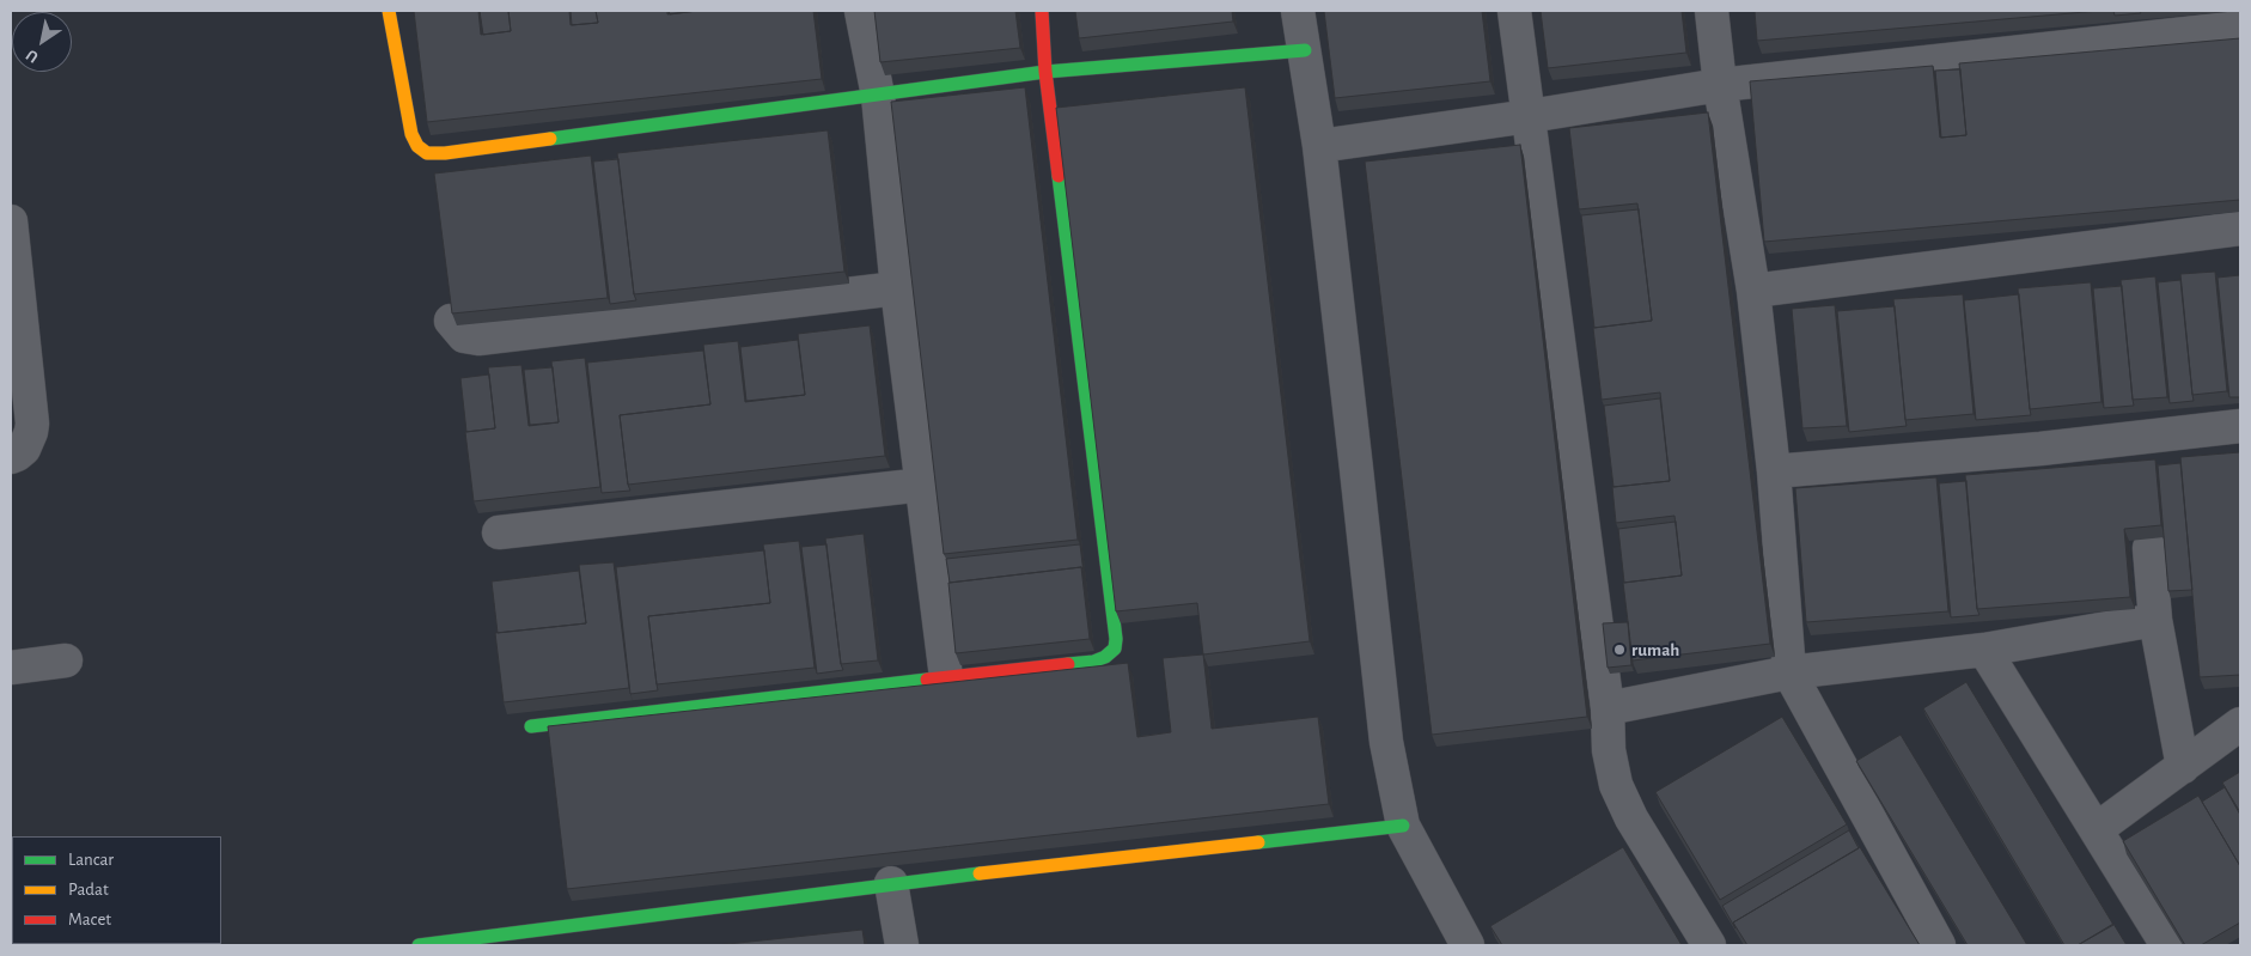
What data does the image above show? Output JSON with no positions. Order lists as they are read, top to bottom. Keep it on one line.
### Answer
{"places":["rumah"],"legend":["Lancar","Padat","Macet"],"north":"bottom left"}
